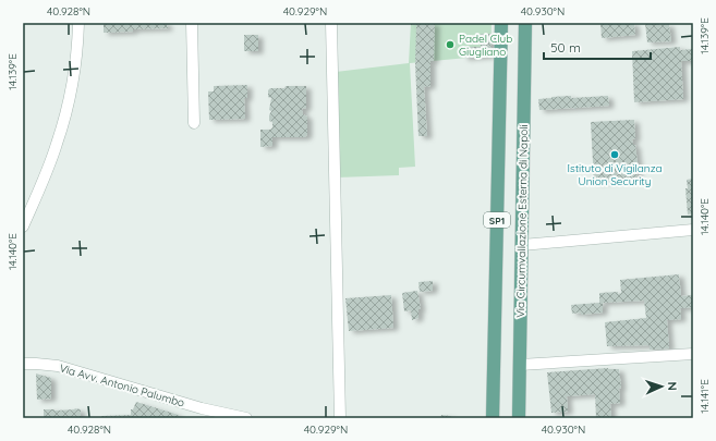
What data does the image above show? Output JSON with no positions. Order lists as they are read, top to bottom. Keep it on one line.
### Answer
{"streets":{"main road":["SP1","Via Circumvallazione Esterna di Napoli"],"street":["Via Avv. Antonio Palumbo"]},"places":["Padel Club Giugliano","Istituto di Vigilanza Union Security"],"scale_bar":"50 m","north":"right","coordinates":["40.928°N","40.929°N","40.930°N","14.139°E","14.140°E","14.141°E"]}
